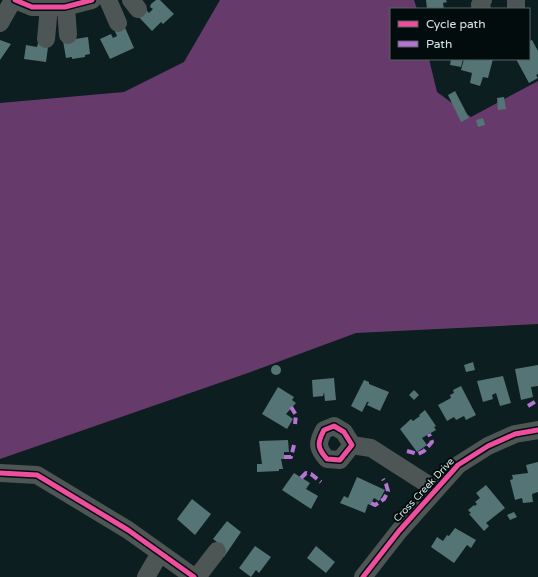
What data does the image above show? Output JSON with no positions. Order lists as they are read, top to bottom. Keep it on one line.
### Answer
{"streets":{"street":["Cross Creek Drive"]},"legend":["Cycle path","Path"]}
